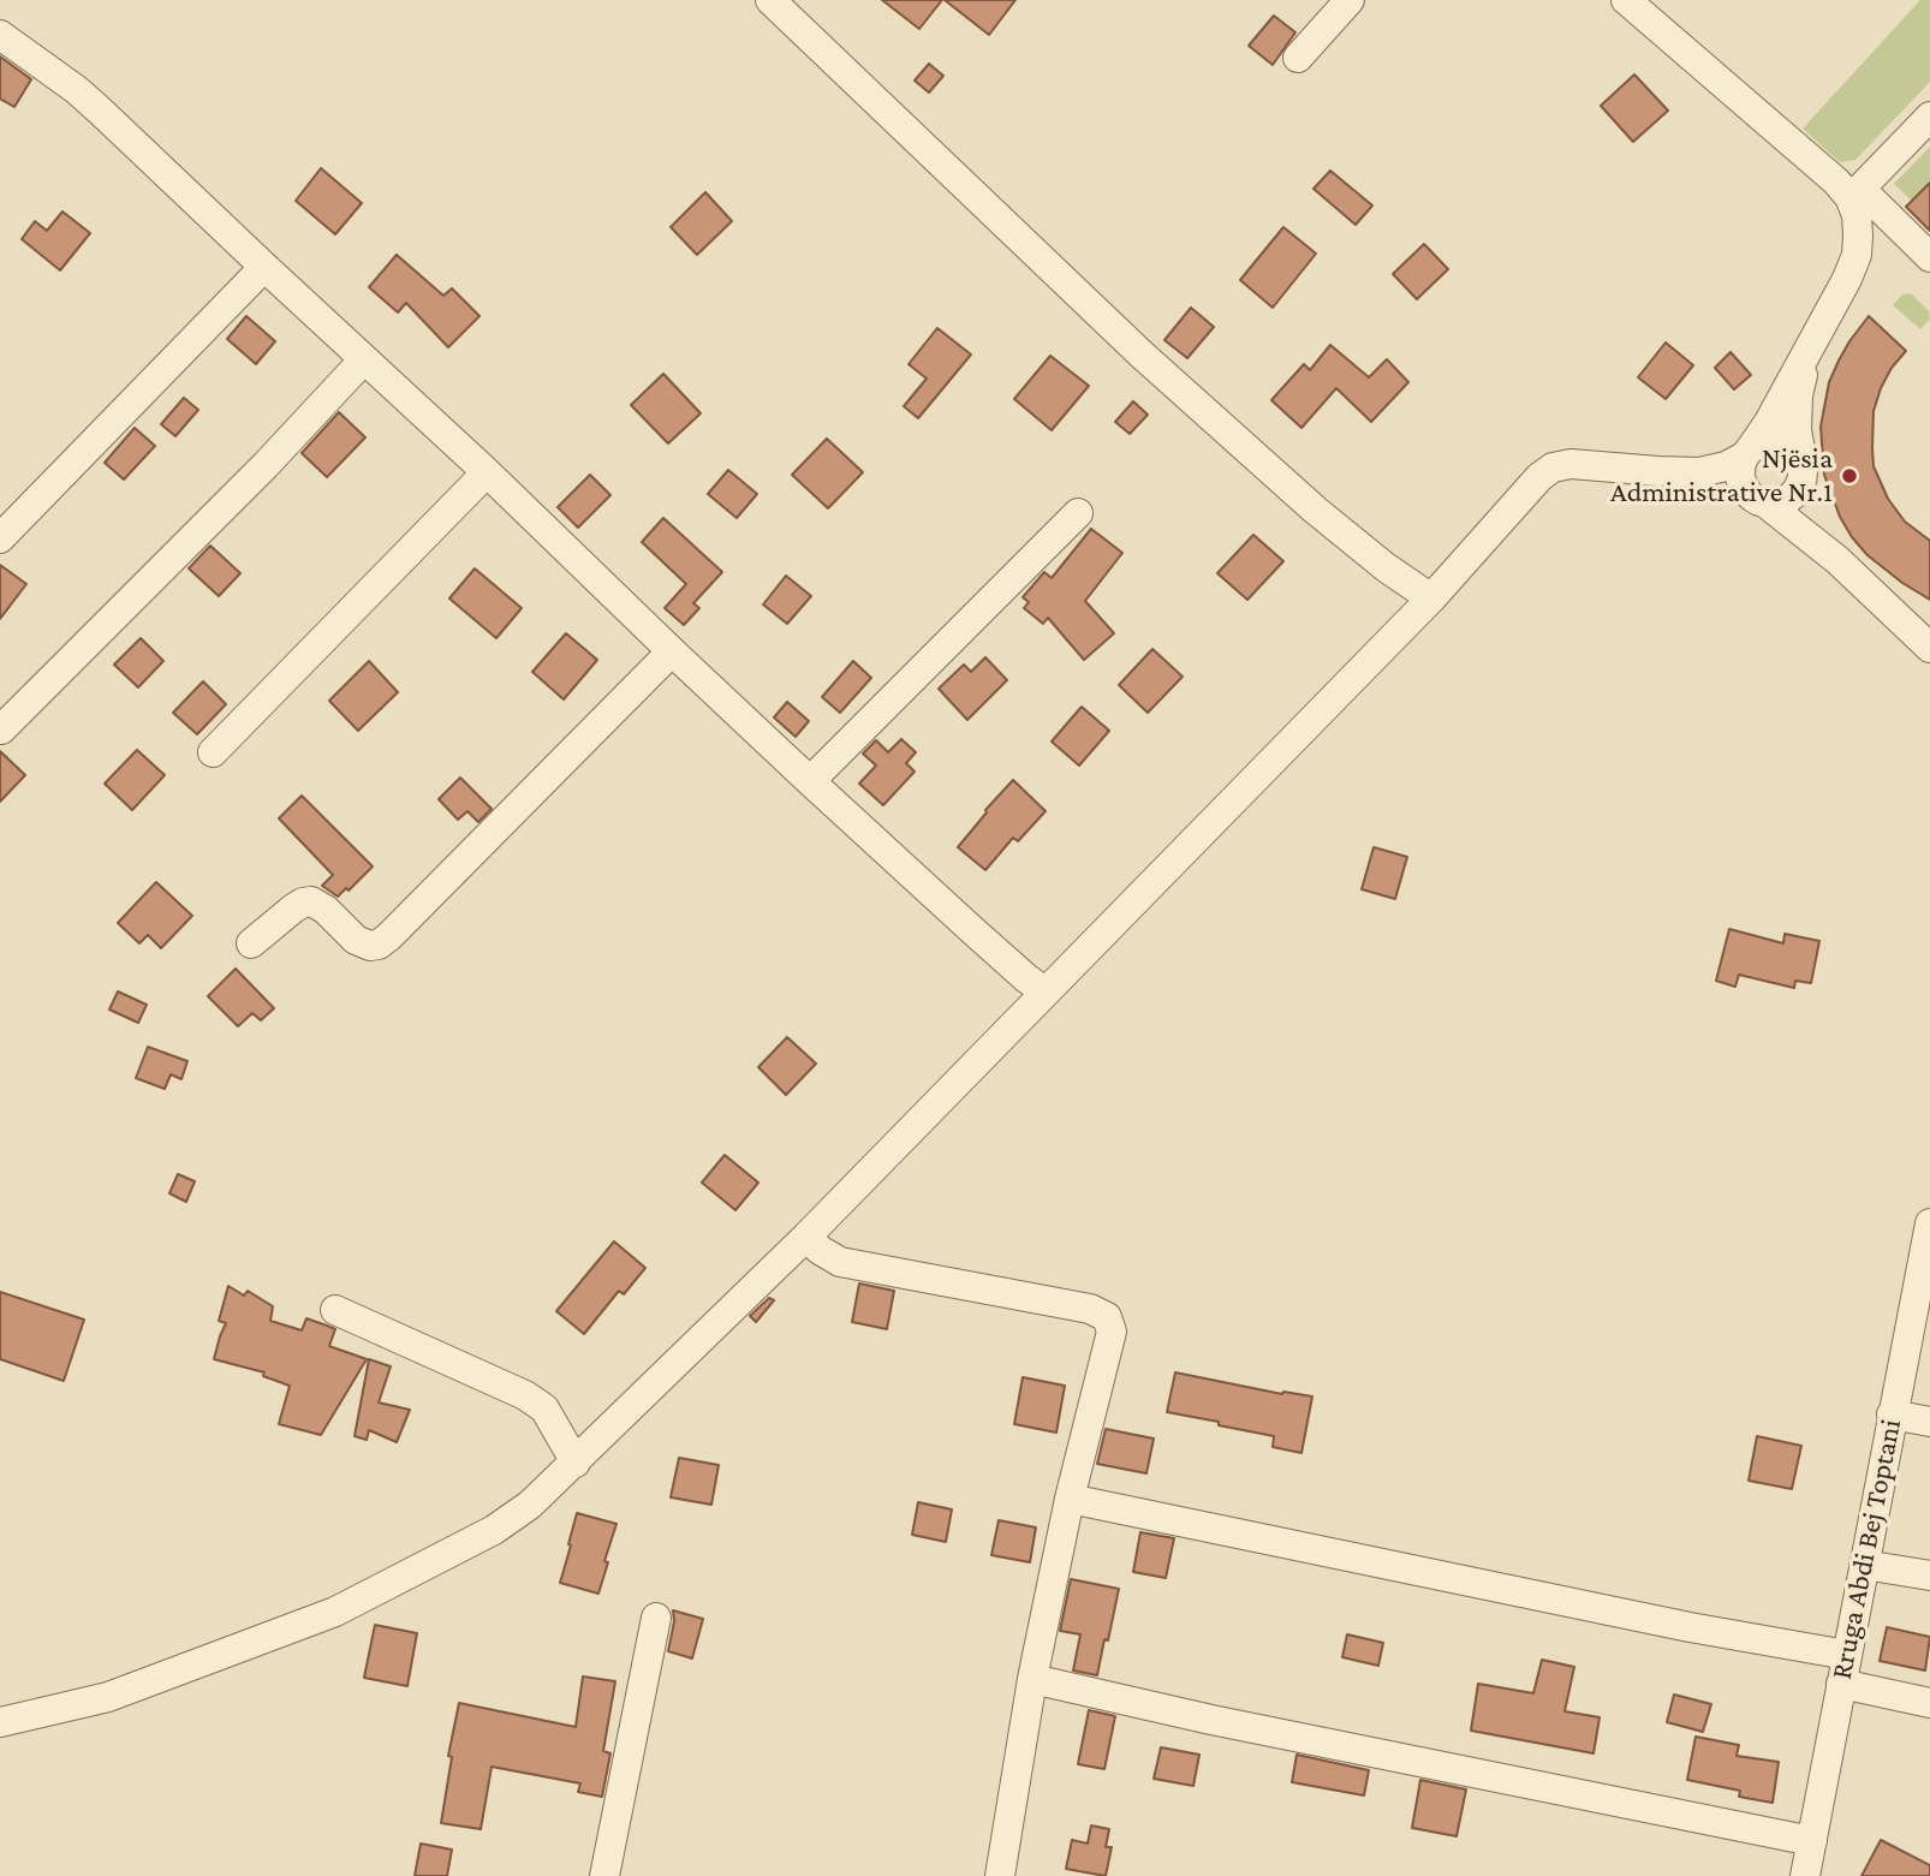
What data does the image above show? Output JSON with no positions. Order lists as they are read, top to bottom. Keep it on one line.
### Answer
{"streets":{"street":["Rruga Abdi Bej Toptani"]},"places":["Njësia Administrative Nr.1"]}
